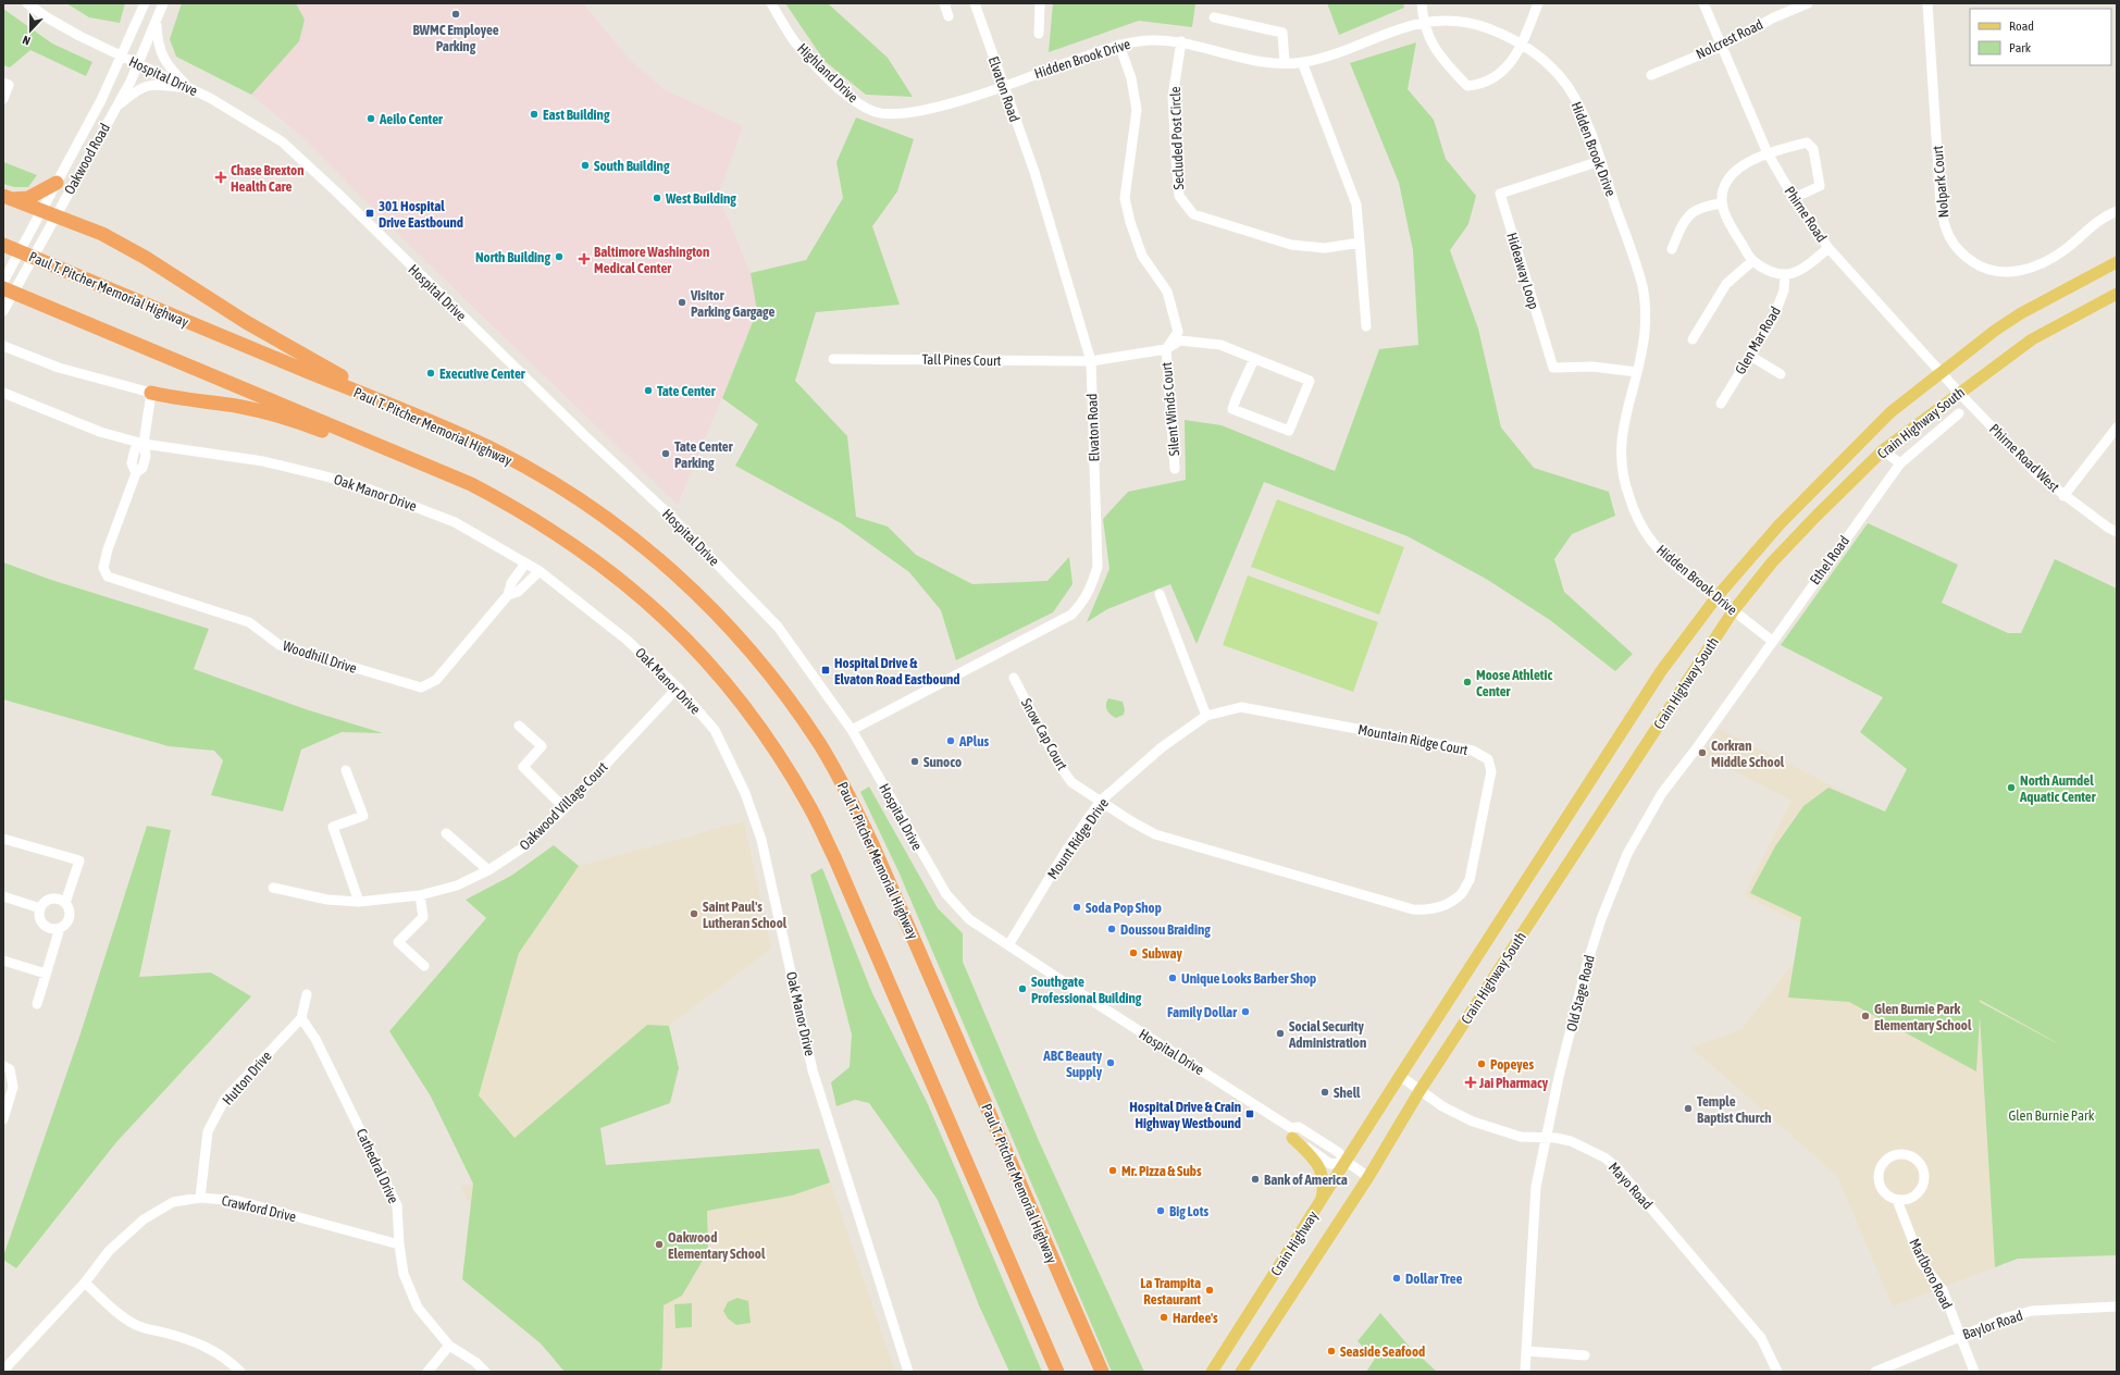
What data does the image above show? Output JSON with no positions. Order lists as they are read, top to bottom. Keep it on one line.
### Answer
{"streets":{"highway":["Paul T. Pitcher Memorial Highway"],"main road":["Crain Highway South","Crain Highway"],"street":["Nolcrest Road","Hidden Brook Drive","Highland Drive","Hospital Drive","Elvaton Road","Secluded Post Circle","Oakwood Road","Nolpark Court","Phirne Road","Hideaway Loop","Glen Mar Road","Tall Pines Court","Silent Winds Court","Phirne Road West","Oak Manor Drive","Ethel Road","Woodhill Drive","Snow Cap Court","Mountain Ridge Court","Oakwood Village Court","Mount Ridge Drive","Old Stage Road","Hutton Drive","Cathedral Drive","Mayo Road","Crawford Drive","Marlboro Road","Baylor Road"]},"crossings":[["Nolcrest Road","Phirne Road"],["Hidden Brook Drive","Highland Drive"],["Hidden Brook Drive","Elvaton Road"],["Hidden Brook Drive","Secluded Post Circle"],["Hidden Brook Drive","Hideaway Loop"],["Hidden Brook Drive","Crain Highway South"],["Hidden Brook Drive","Ethel Road"],["Highland Drive","Elvaton Road"],["Hospital Drive","Elvaton Road"],["Hospital Drive","Oakwood Road"],["Hospital Drive","Crain Highway South"],["Hospital Drive","Mount Ridge Drive"],["Hospital Drive","Crain Highway"],["Elvaton Road","Tall Pines Court"],["Phirne Road","Crain Highway South"],["Phirne Road","Phirne Road West"],["Tall Pines Court","Silent Winds Court"],["Crain Highway South","Phirne Road West"],["Crain Highway South","Mayo Road"],["Crain Highway South","Crain Highway"],["Oak Manor Drive","Woodhill Drive"],["Oak Manor Drive","Oakwood Village Court"],["Ethel Road","Old Stage Road"],["Snow Cap Court","Mountain Ridge Court"],["Snow Cap Court","Mount Ridge Drive"],["Mountain Ridge Court","Mount Ridge Drive"],["Old Stage Road","Mayo Road"],["Hutton Drive","Cathedral Drive"],["Hutton Drive","Crawford Drive"],["Cathedral Drive","Crawford Drive"],["Marlboro Road","Baylor Road"]],"parks":["Glen Burnie Park"],"places":{"other":["BWMC Employee Parking","East Building","Aeilo Center","South Building","West Building","North Building","Visitor Parking Gargage","Executive Center","Tate Center","Tate Center Parking","Moose Athletic Center","APlus","Corkran Middle School","Sunoco","North Aurndel Aquatic Center","Soda Pop Shop","Saint Paul's Lutheran School","Doussou Braiding","Subway","Unique Looks Barber Shop","Southgate Professional Building","Family Dollar","Glen Burnie Park Elementary School","Social Security Administration","ABC Beauty Supply","Popeyes","Shell","Temple Baptist Church","Mr. Pizza & Subs","Bank of America","Big Lots","Oakwood Elementary School","Dollar Tree","La Trampita Restaurant","Hardee's","Seaside Seafood"],"health":["Chase Brexton Health Care","Baltimore Washington Medical Center","Jai Pharmacy"],"transit":["301 Hospital Drive Eastbound","Hospital Drive & Elvaton Road Eastbound","Hospital Drive & Crain Highway Westbound"]},"legend":["Road","Park"],"north":"bottom"}
